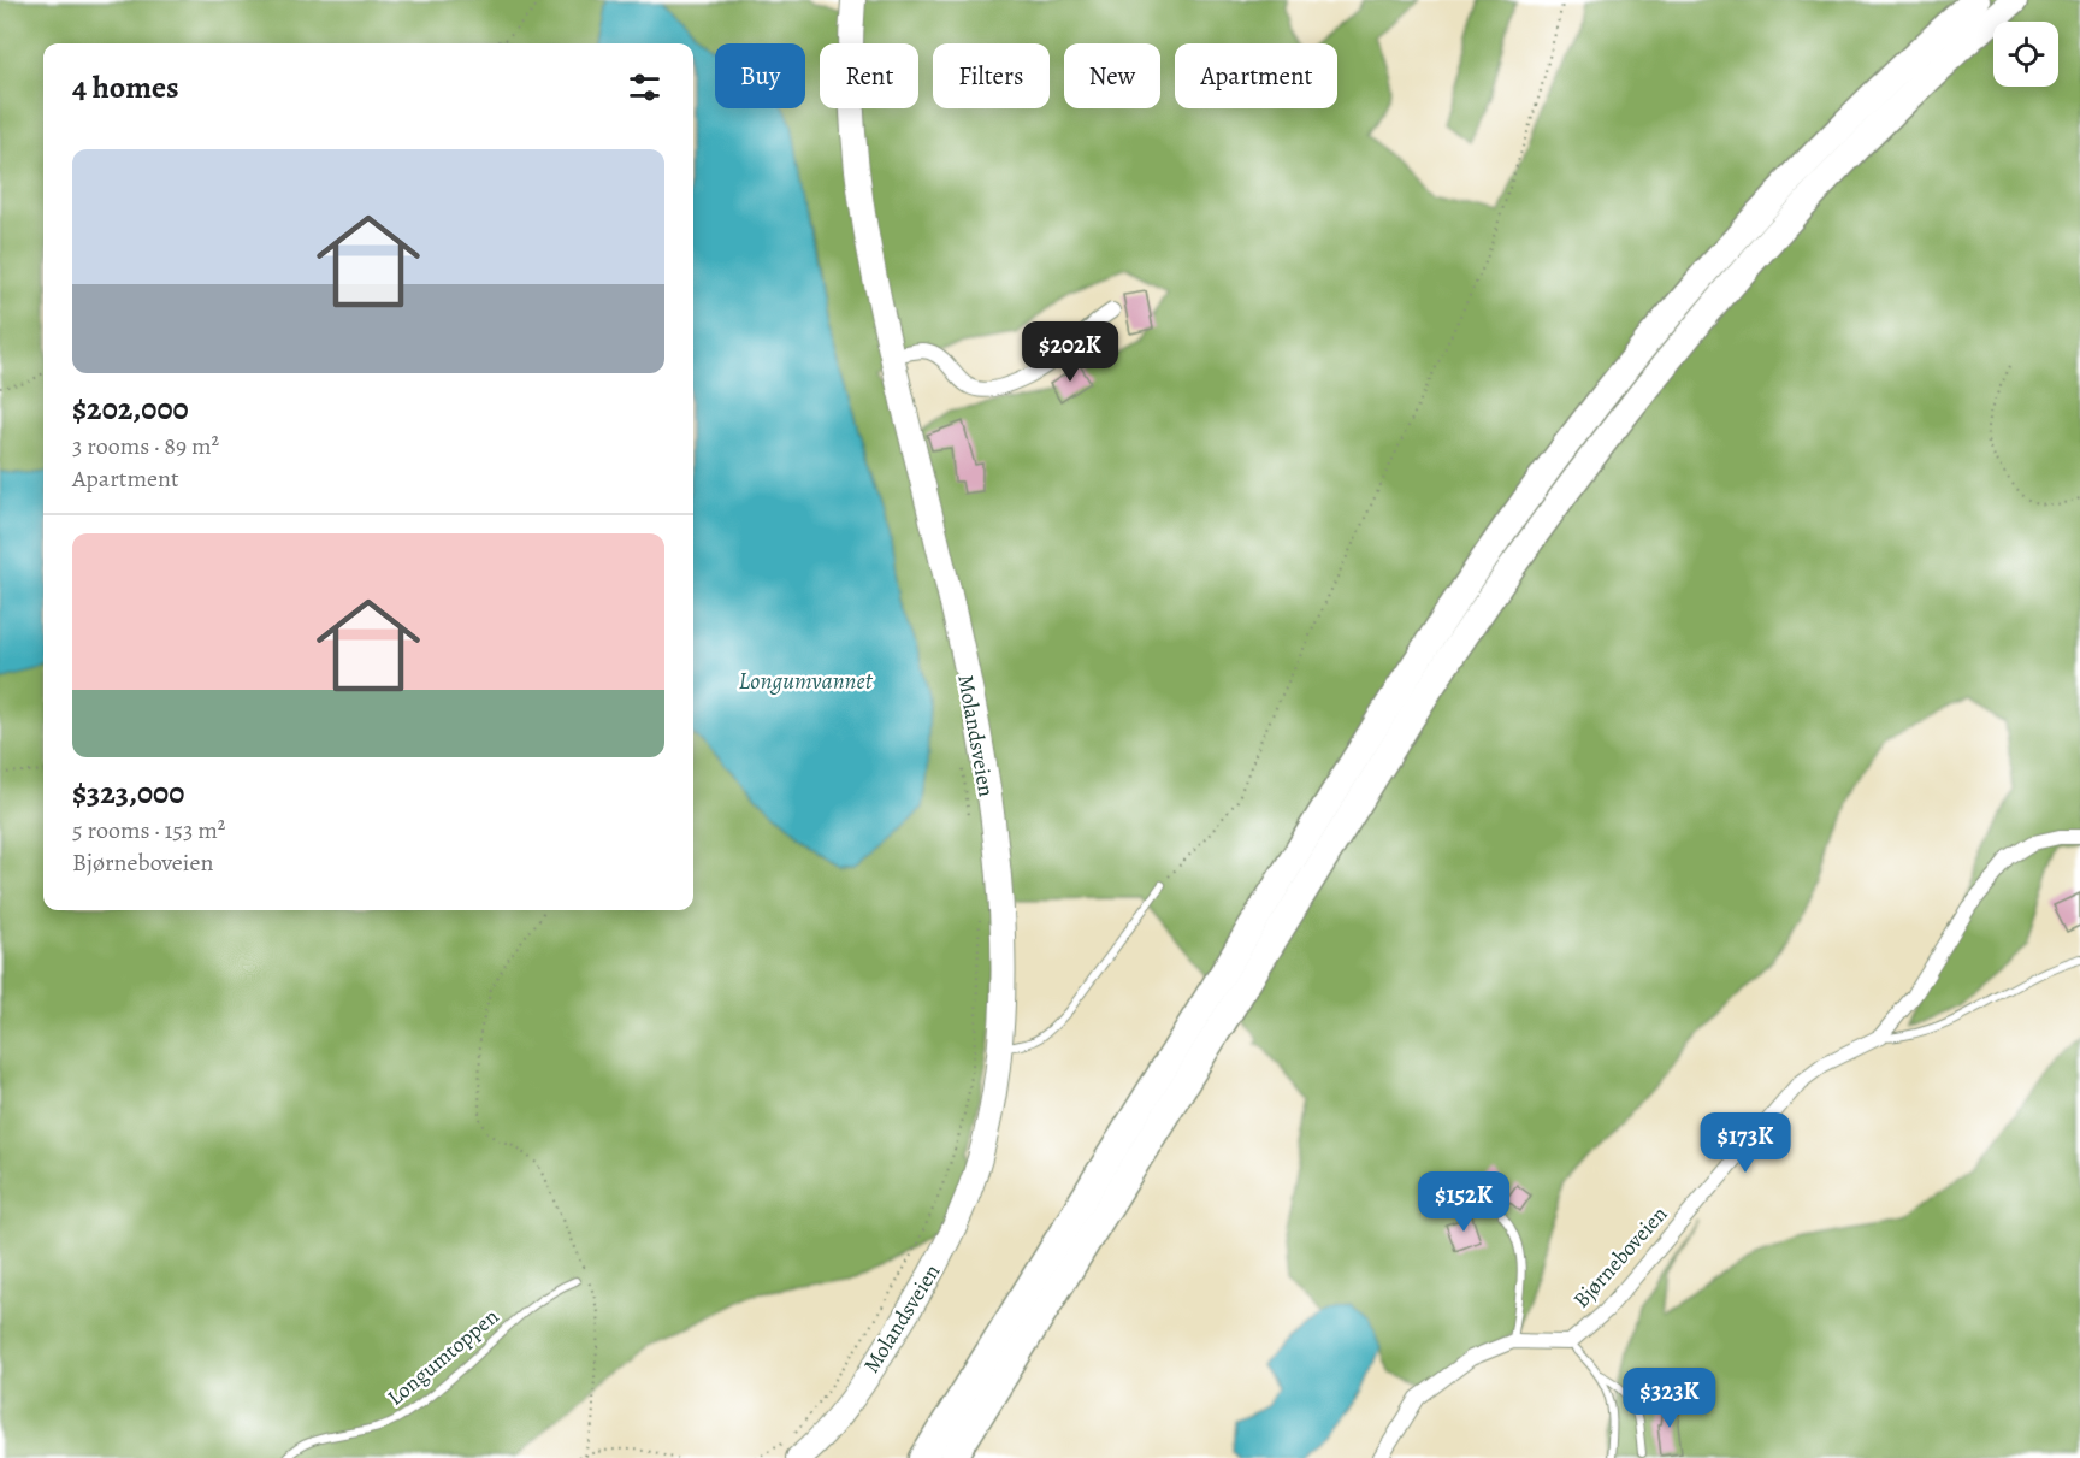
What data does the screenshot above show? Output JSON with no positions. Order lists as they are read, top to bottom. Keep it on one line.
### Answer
{"streets":{"main road":["Molandsveien"],"street":["Bjørneboveien"],"lane":["Longumtoppen"]},"water":["Longumvannet"],"page":{"chip":["Buy","Rent","Filters","New","Apartment"],"heading":"4 homes","list":[{"name":"$202,000","note":"3 rooms · 89 m² · Apartment"},{"name":"$323,000","note":"5 rooms · 153 m² · Bjørneboveien"}],"price":["$202K","$173K","$152K","$323K"]}}
